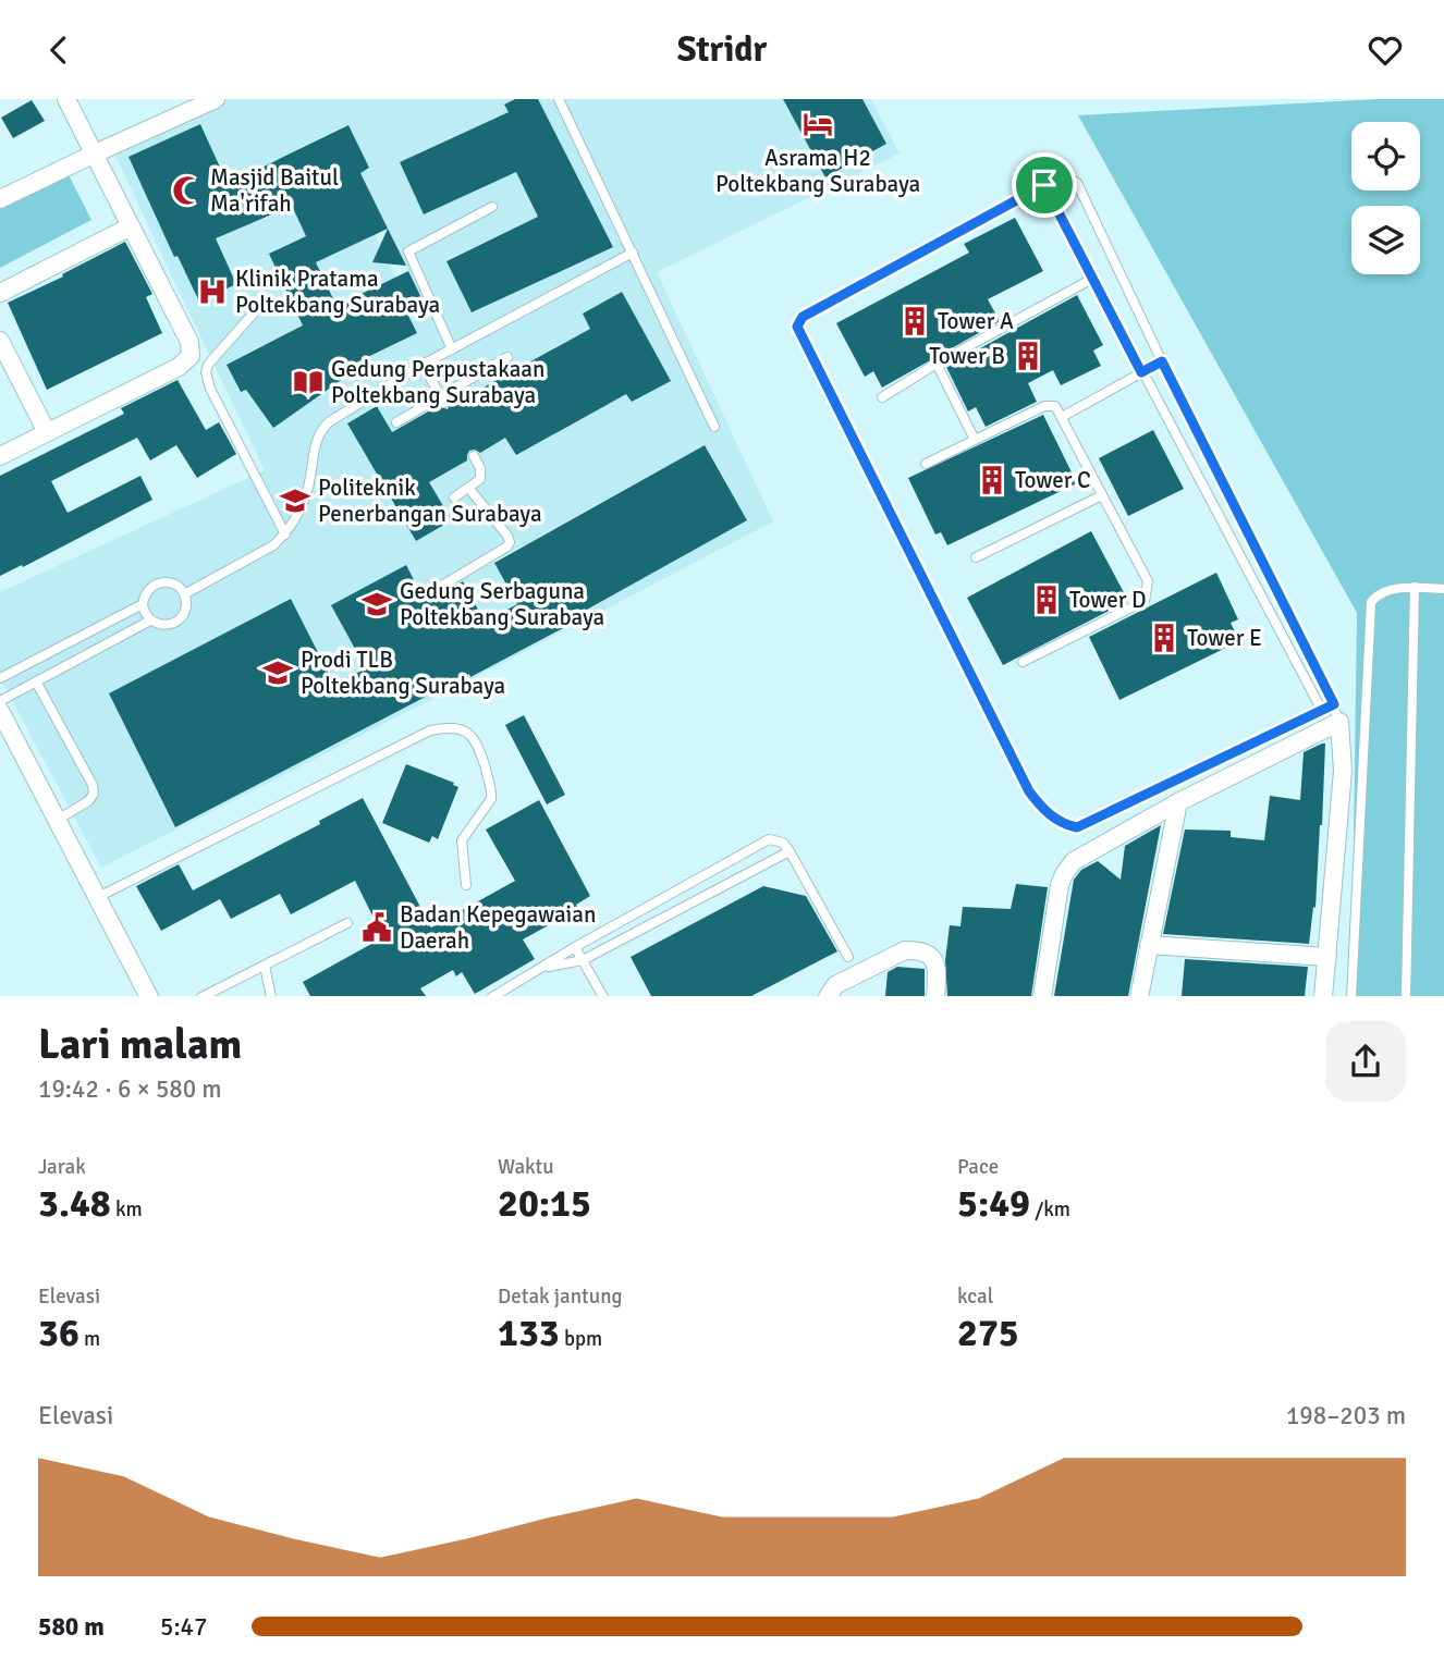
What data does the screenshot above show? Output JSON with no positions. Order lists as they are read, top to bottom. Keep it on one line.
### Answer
{"places":{"hotel":["Asrama H2 Poltekbang Surabaya"],"mosque":["Masjid Baitul Ma'rifah"],"hospital":["Klinik Pratama Poltekbang Surabaya"],"building":["Tower A","Tower B","Tower C","Tower D","Tower E"],"library":["Gedung Perpustakaan Poltekbang Surabaya"],"school or university":["Politeknik Penerbangan Surabaya","Gedung Serbaguna Poltekbang Surabaya","Prodi TLB Poltekbang Surabaya"],"public building":["Badan Kepegawaian Daerah"]},"page":{"header":"Stridr","heading":["Lari malam","19:42 · 6 × 580 m"],"stats":[["Jarak","3.48 km"],["Waktu","20:15"],["Pace","5:49 /km"],["Elevasi","36 m"],["Detak jantung","133 bpm"],["kcal","275"]],"chart":["Elevasi","198–203 m"],"list":[{"name":"580 m","note":"5:47"}]}}
